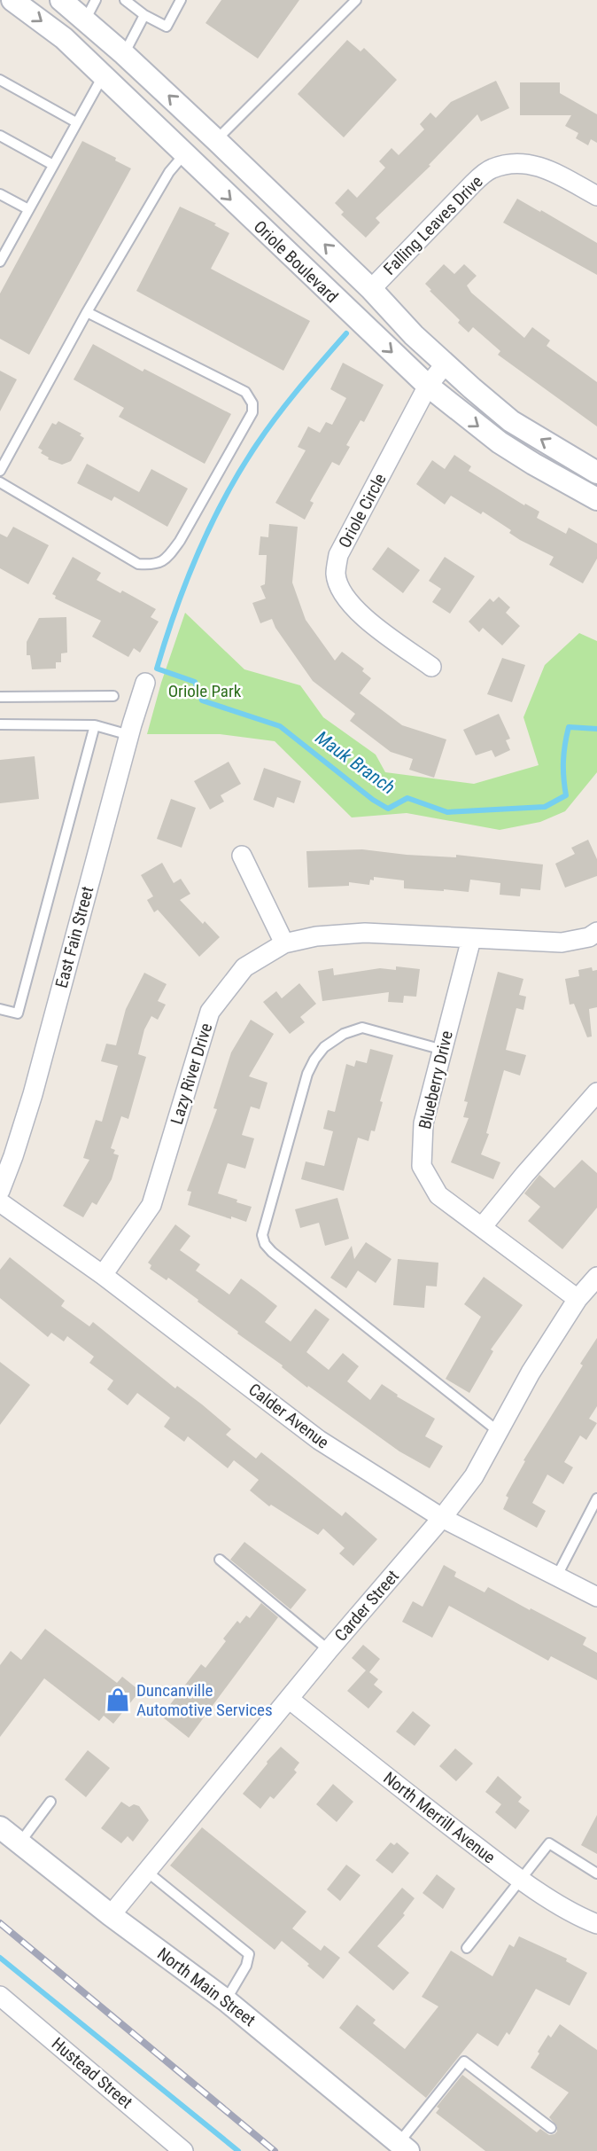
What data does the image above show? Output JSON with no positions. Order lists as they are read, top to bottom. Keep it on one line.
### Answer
{"streets":{"street":["Falling Leaves Drive","Oriole Boulevard","Oriole Circle","East Fain Street","Lazy River Drive","Blueberry Drive","Calder Avenue","Carder Street","North Merrill Avenue","North Main Street","Hustead Street"]},"crossings":[["Falling Leaves Drive","Oriole Boulevard"],["Oriole Boulevard","Oriole Circle"],["Lazy River Drive","Blueberry Drive"],["Lazy River Drive","Calder Avenue"],["Blueberry Drive","Carder Street"],["Calder Avenue","Carder Street"],["Carder Street","North Merrill Avenue"],["Carder Street","North Main Street"]],"water":["Mauk Branch"],"parks":["Oriole Park"],"places":{"shop":["Duncanville Automotive Services"]}}
